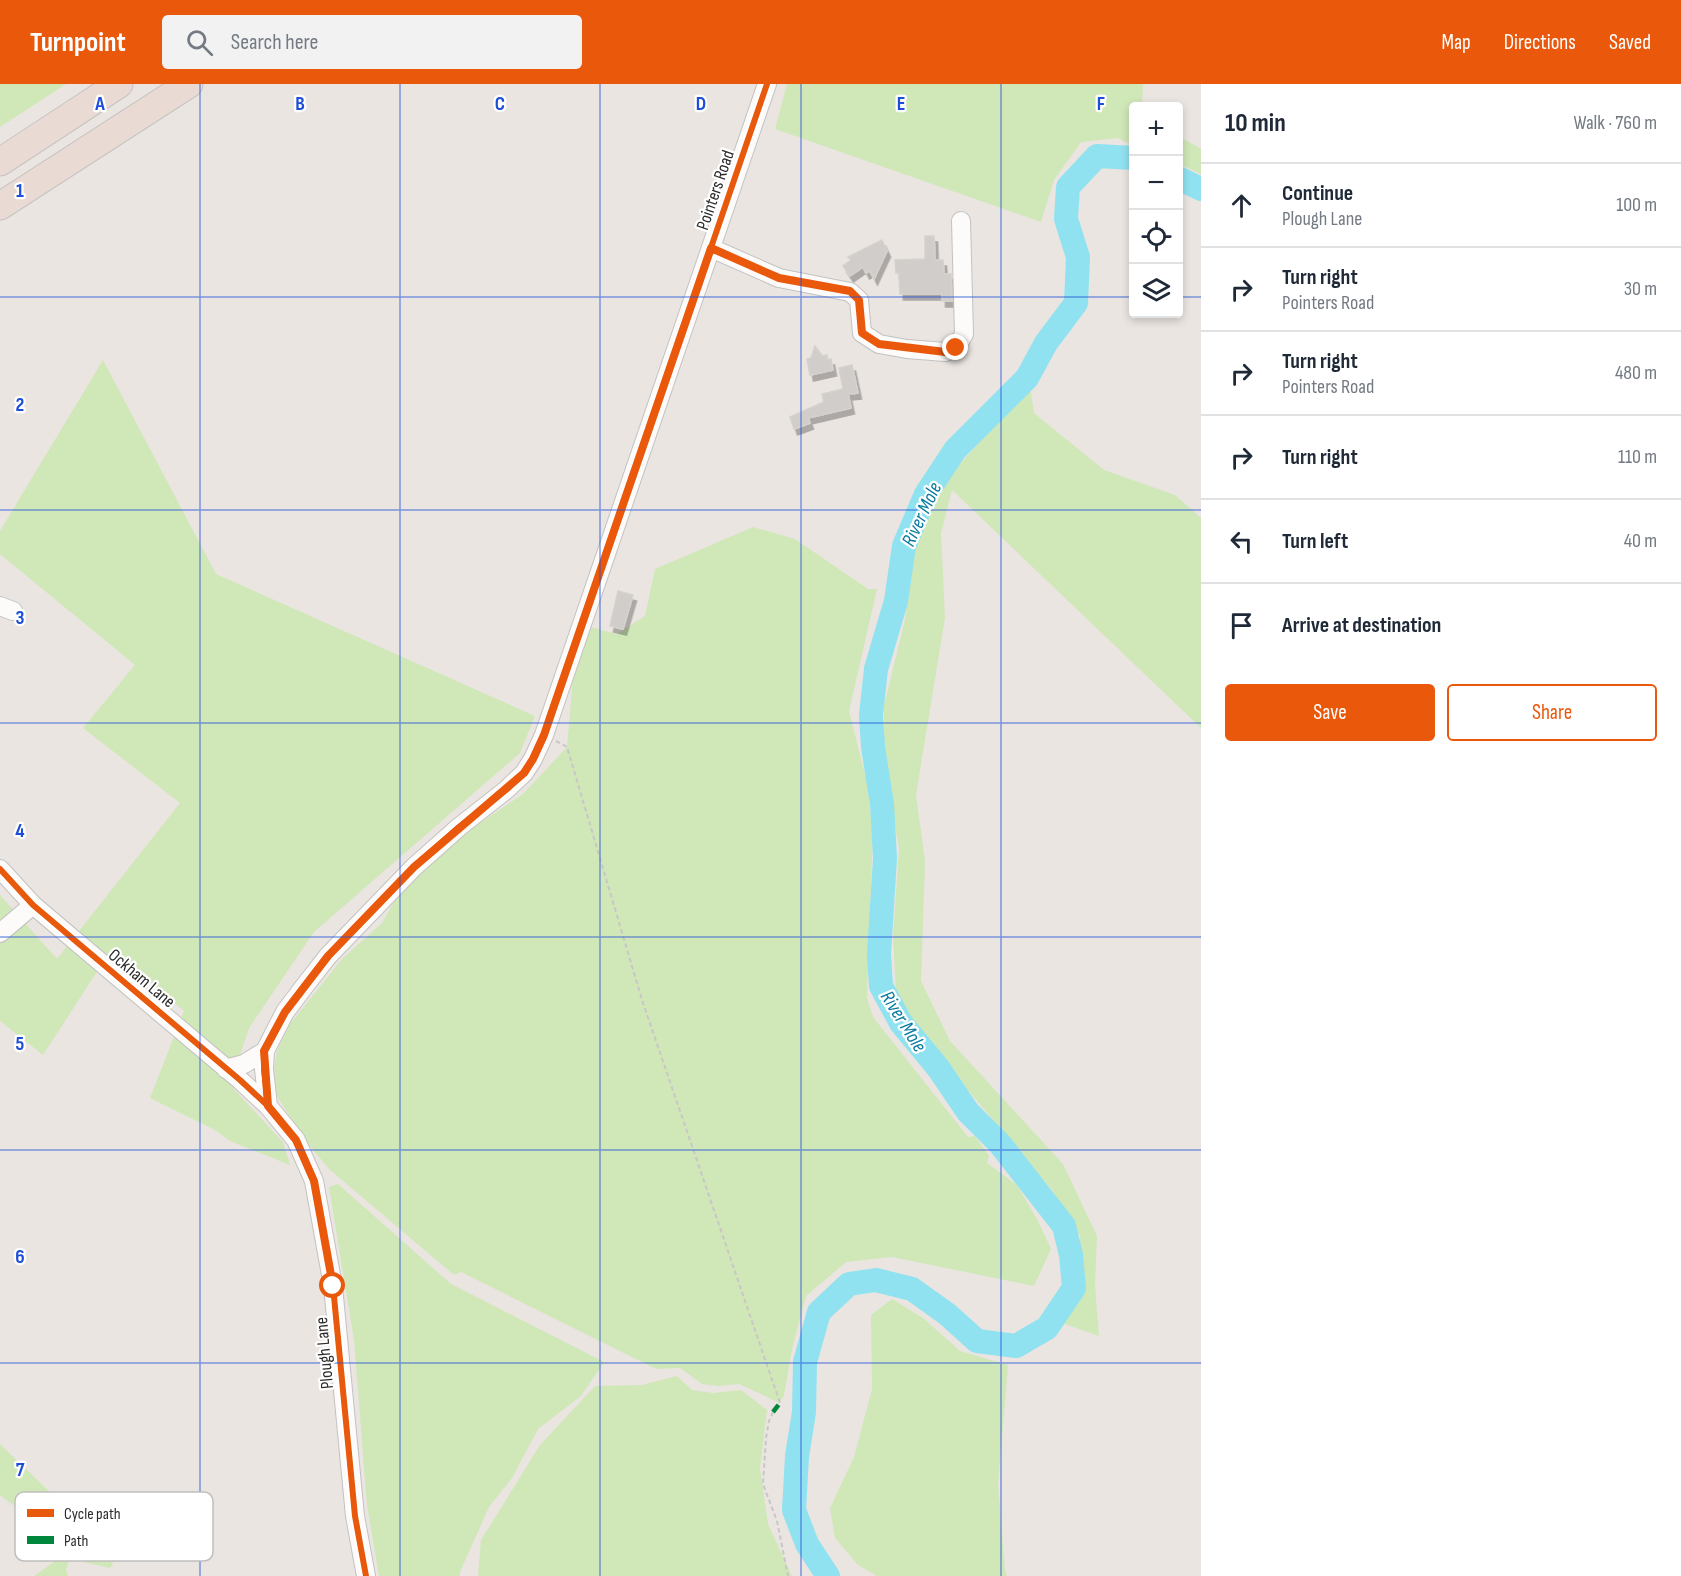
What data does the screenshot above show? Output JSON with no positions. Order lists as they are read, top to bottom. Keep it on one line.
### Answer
{"streets":{"street":["Pointers Road","Ockham Lane","Plough Lane"]},"crossings":[["Ockham Lane","Plough Lane"]],"water":["River Mole"],"legend":["Cycle path","Path"],"page":{"header":"Turnpoint","search":"Search here","nav":["Map","Directions","Saved"],"heading":["10 min","Walk · 760 m"],"map_buttons":["+","−"],"list":[["Continue","Plough Lane","100 m"],["Turn right","Pointers Road","30 m"],["Turn right","Pointers Road","480 m"],["Turn right","110 m"],["Turn left","40 m"],"Arrive at destination"],"buttons":["Save","Share"]},"grid":{"columns":["A","B","C","D","E","F"],"rows":["1","2","3","4","5","6","7"]}}
